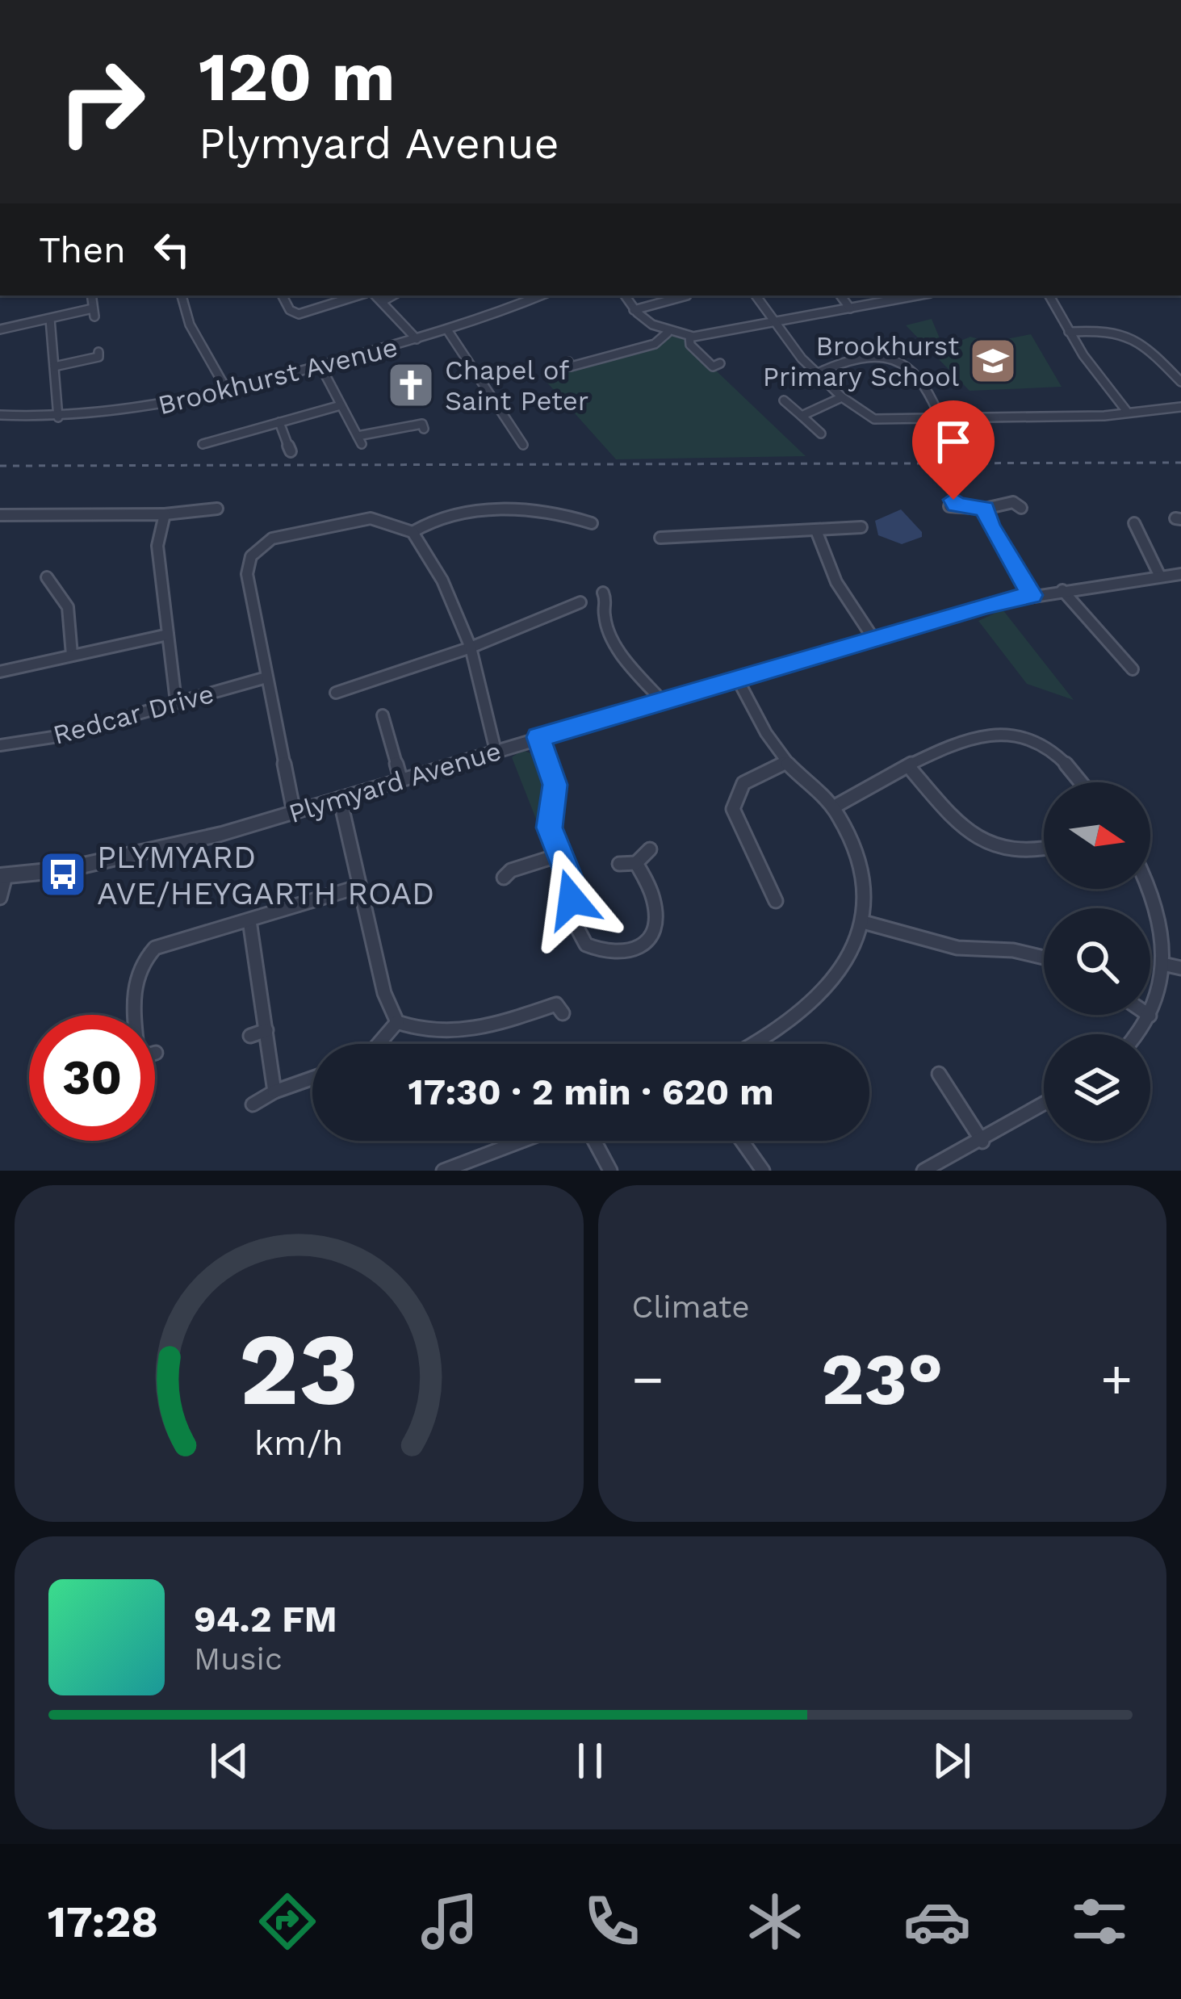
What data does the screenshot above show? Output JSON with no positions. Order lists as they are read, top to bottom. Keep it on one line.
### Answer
{"streets":{"street":["Brookhurst Avenue","Redcar Drive","Plymyard Avenue"]},"places":{"school or university":["Brookhurst Primary School"],"church":["Chapel of Saint Peter"],"bus stop":["PLYMYARD AVE/HEYGARTH ROAD"]},"north":"right","page":{"turn":["120 m","Plymyard Avenue"],"then":"Then","limit":"30","trip":"17:30 · 2 min · 620 m","tile":"Climate","heat":["−","23°","+"],"song":["94.2 FM","Music"],"tabs":"17:28","gauge":["23","km/h"]}}
